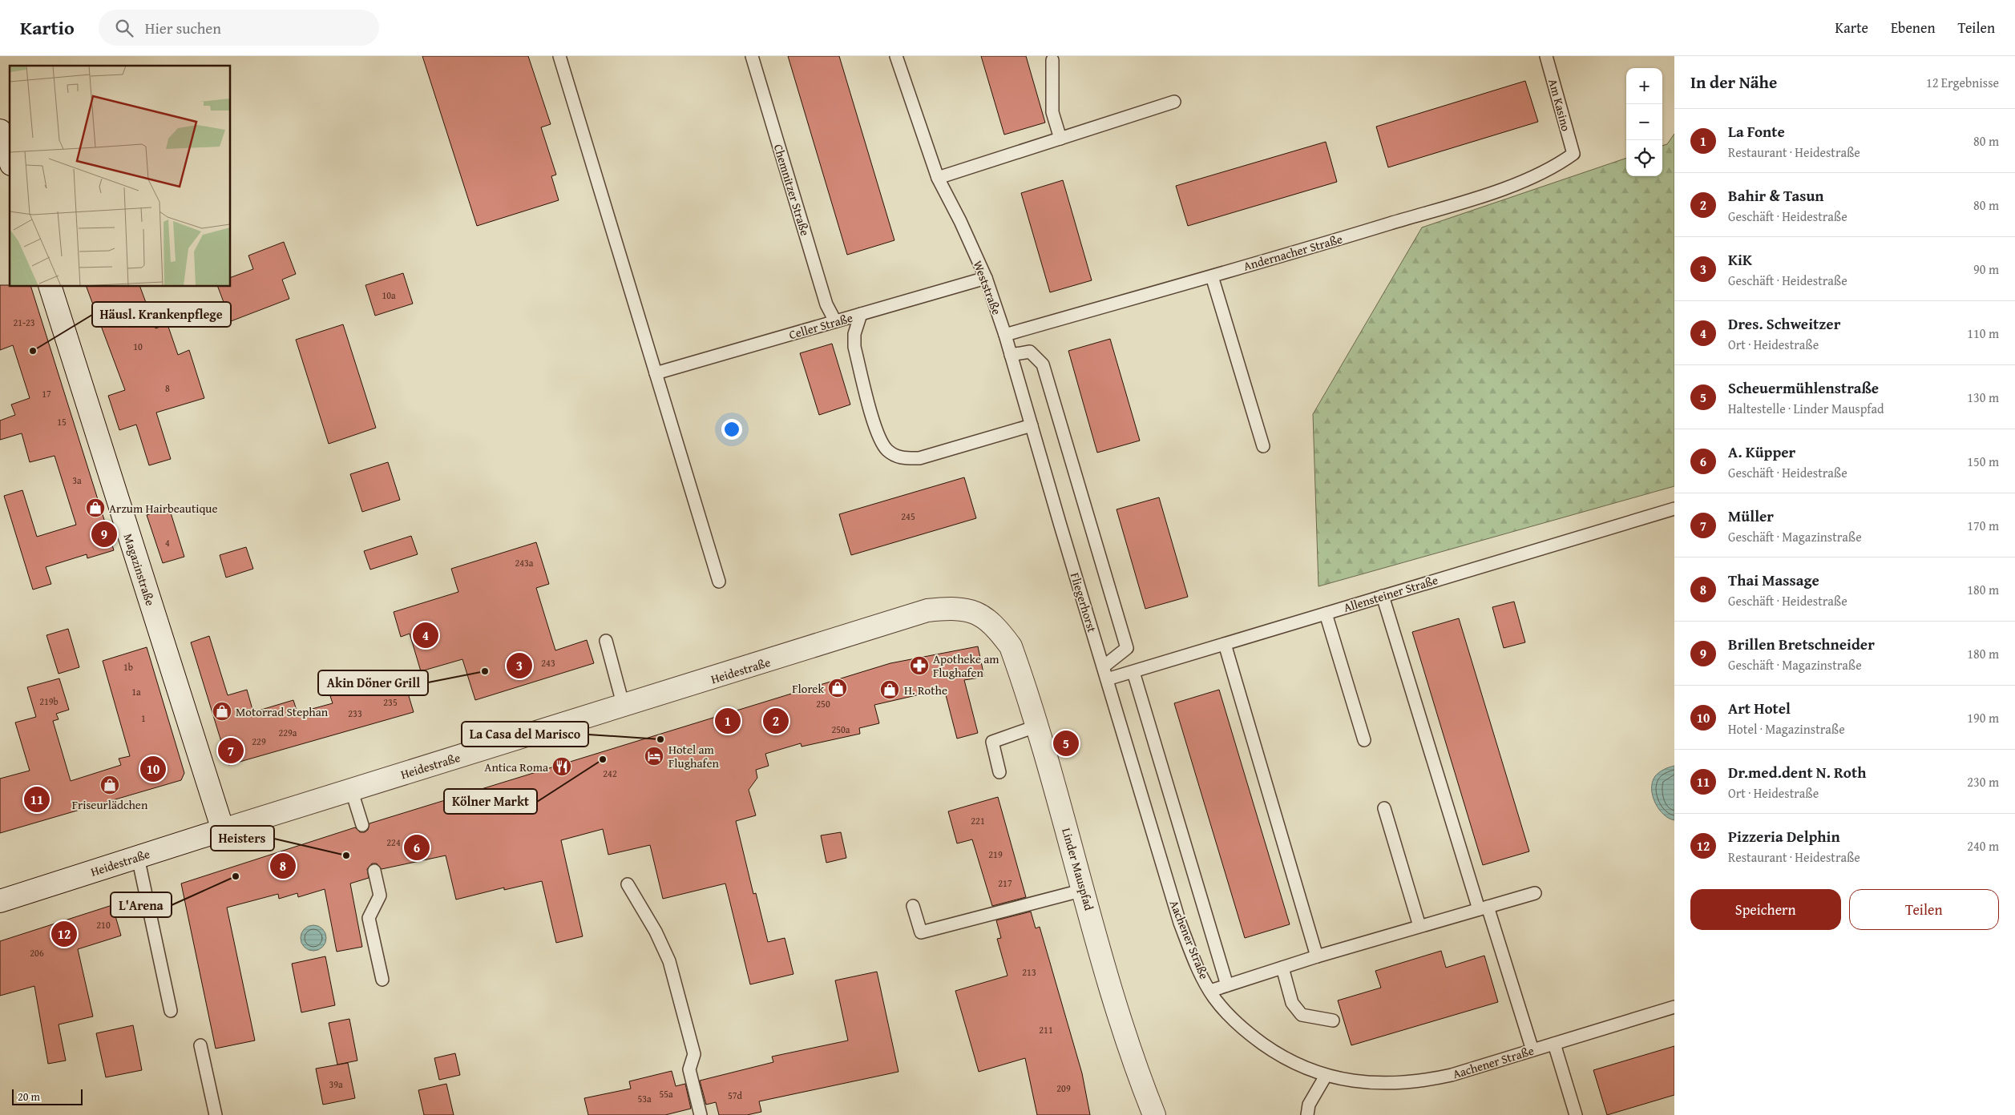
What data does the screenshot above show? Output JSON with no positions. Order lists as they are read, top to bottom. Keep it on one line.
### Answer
{"streets":{"street":["Magazinstraße","Heidestraße","Linder Mauspfad"],"lane":["Am Kasino","Chemnitzer Straße","Andernacher Straße","Weststraße","Celler Straße","Allensteiner Straße","Fliegerhorst","Aachener Straße"]},"crossings":[["Am Kasino","Andernacher Straße"],["Chemnitzer Straße","Celler Straße"],["Andernacher Straße","Weststraße"],["Weststraße","Celler Straße"],["Weststraße","Fliegerhorst"],["Magazinstraße","Heidestraße"],["Allensteiner Straße","Fliegerhorst"],["Allensteiner Straße","Aachener Straße"],["Fliegerhorst","Aachener Straße"],["Heidestraße","Linder Mauspfad"]],"places":{"other":["Häusl. Krankenpflege","Akin Döner Grill","La Casa del Marisco","Kölner Markt","Heisters","L'Arena"],"shop":["Arzum Hairbeautique","Florek","H. Rothe","Motorrad Stephan","Friseurlädchen"],"pharmacy":["Apotheke am Flughafen"],"hotel":["Hotel am Flughafen"],"restaurant":["Antica Roma"]},"house_numbers":["10a","21-23","10","8","17","15","3a","245","4","243a","243","1b","1a","219b","235","250","233","1","250a","229a","229","242","221","224","219","217","210","206","213","211","39a","209","55a","57d","53a"],"scale_bar":"20 m","page":{"header":"Kartio","search":"Hier suchen","nav":["Karte","Ebenen","Teilen"],"heading":["In der Nähe","12 Ergebnisse"],"map_buttons":["+","−"],"list":[{"mark":"1","name":"La Fonte","note":"Restaurant · Heidestraße","value":"80 m"},{"mark":"2","name":"Bahir & Tasun","note":"Geschäft · Heidestraße","value":"80 m"},{"mark":"3","name":"KiK","note":"Geschäft · Heidestraße","value":"90 m"},{"mark":"4","name":"Dres. Schweitzer","note":"Ort · Heidestraße","value":"110 m"},{"mark":"5","name":"Scheuermühlenstraße","note":"Haltestelle · Linder Mauspfad","value":"130 m"},{"mark":"6","name":"A. Küpper","note":"Geschäft · Heidestraße","value":"150 m"},{"mark":"7","name":"Müller","note":"Geschäft · Magazinstraße","value":"170 m"},{"mark":"8","name":"Thai Massage","note":"Geschäft · Heidestraße","value":"180 m"},{"mark":"9","name":"Brillen Bretschneider","note":"Geschäft · Magazinstraße","value":"180 m"},{"mark":"10","name":"Art Hotel","note":"Hotel · Magazinstraße","value":"190 m"},{"mark":"11","name":"Dr.med.dent N. Roth","note":"Ort · Heidestraße","value":"230 m"},{"mark":"12","name":"Pizzeria Delphin","note":"Restaurant · Heidestraße","value":"240 m"}],"pins":["9","4","3","1","2","5","7","10","11","6","8","12"],"buttons":["Speichern","Teilen"],"scale":"20 m"}}
